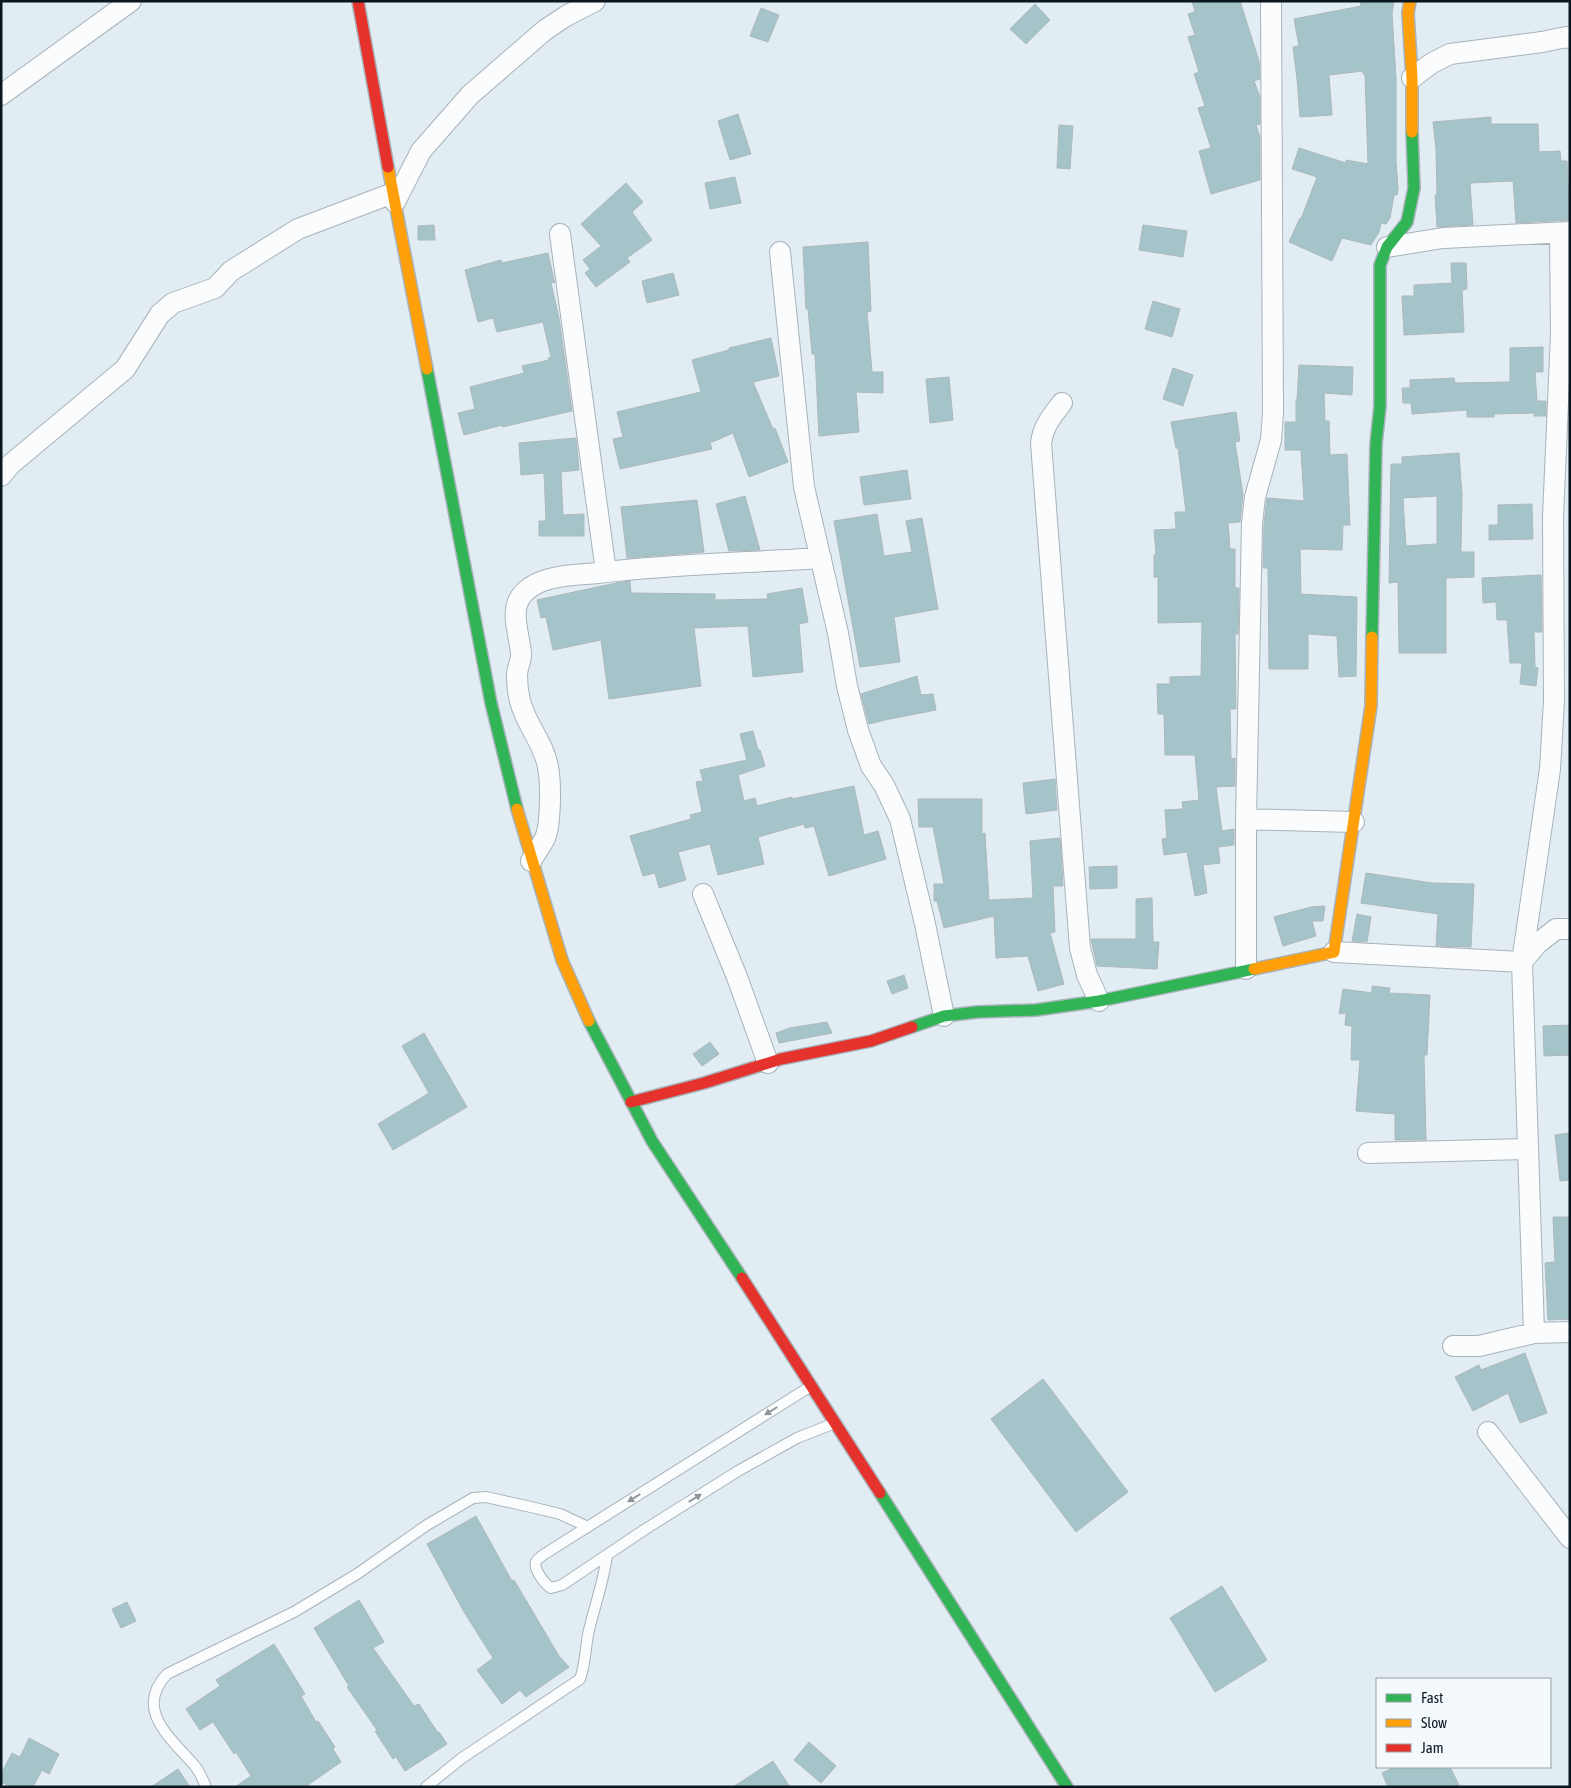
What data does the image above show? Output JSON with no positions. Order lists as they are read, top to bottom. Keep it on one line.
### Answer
{"legend":["Fast","Slow","Jam"]}
